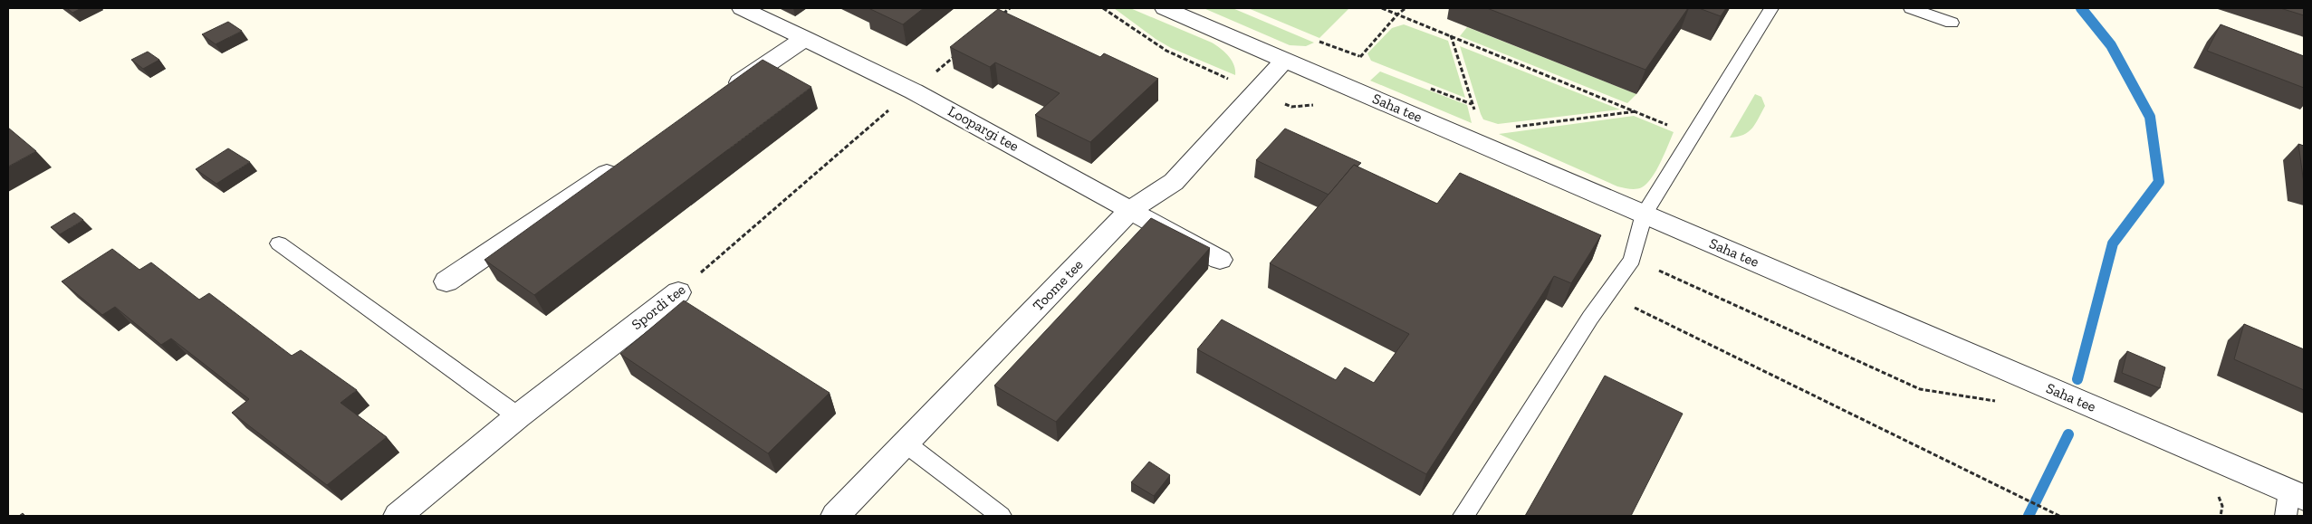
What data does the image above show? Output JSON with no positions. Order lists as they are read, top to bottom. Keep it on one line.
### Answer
{"streets":{"street":["Saha tee","Loopargi tee","Toome tee","Spordi tee"]},"crossings":[["Saha tee","Toome tee"],["Loopargi tee","Toome tee"],["Loopargi tee","Spordi tee"]]}
